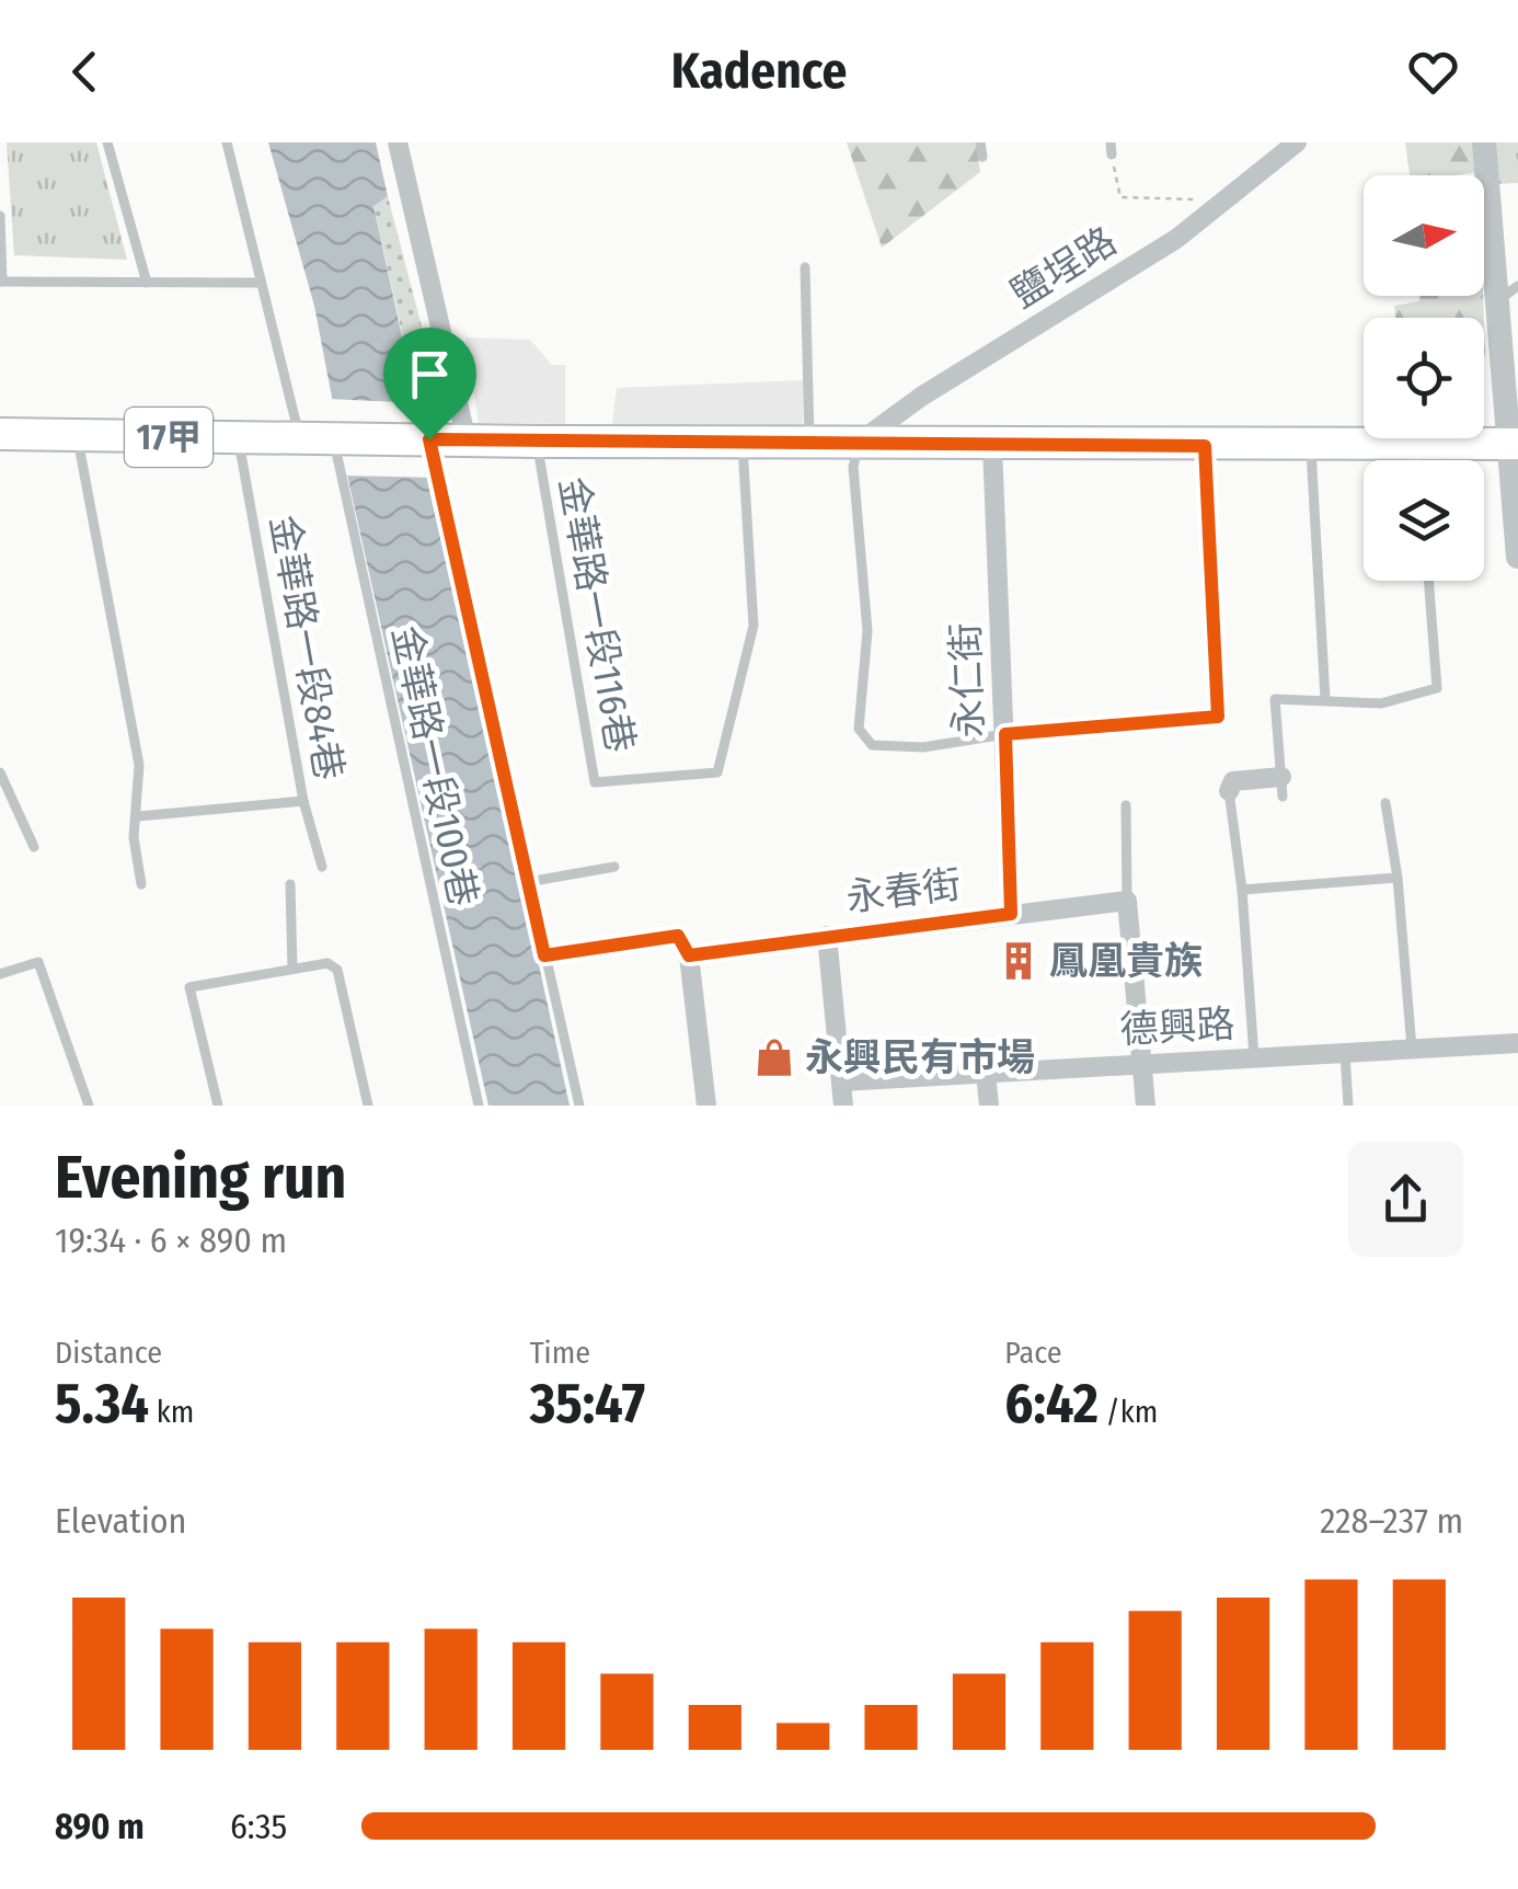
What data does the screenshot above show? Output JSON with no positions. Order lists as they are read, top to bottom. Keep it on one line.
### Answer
{"streets":{"main road":["17甲"],"street":["鹽埕路","永仁街","永春街","德興路"],"lane":["金華路一段116巷","金華路一段84巷","金華路一段100巷"]},"crossings":[["鹽埕路","17甲"],["17甲","金華路一段116巷"],["17甲","金華路一段84巷"],["17甲","永仁街"],["17甲","金華路一段100巷"],["永仁街","永春街"]],"places":{"building":["鳳凰貴族"],"shop":["永興民有市場"]},"north":"right","page":{"header":"Kadence","heading":["Evening run","19:34 · 6 × 890 m"],"stats":[["Distance","5.34 km"],["Time","35:47"],["Pace","6:42 /km"]],"chart":["Elevation","228–237 m"],"list":[{"name":"890 m","note":"6:35"}]}}
